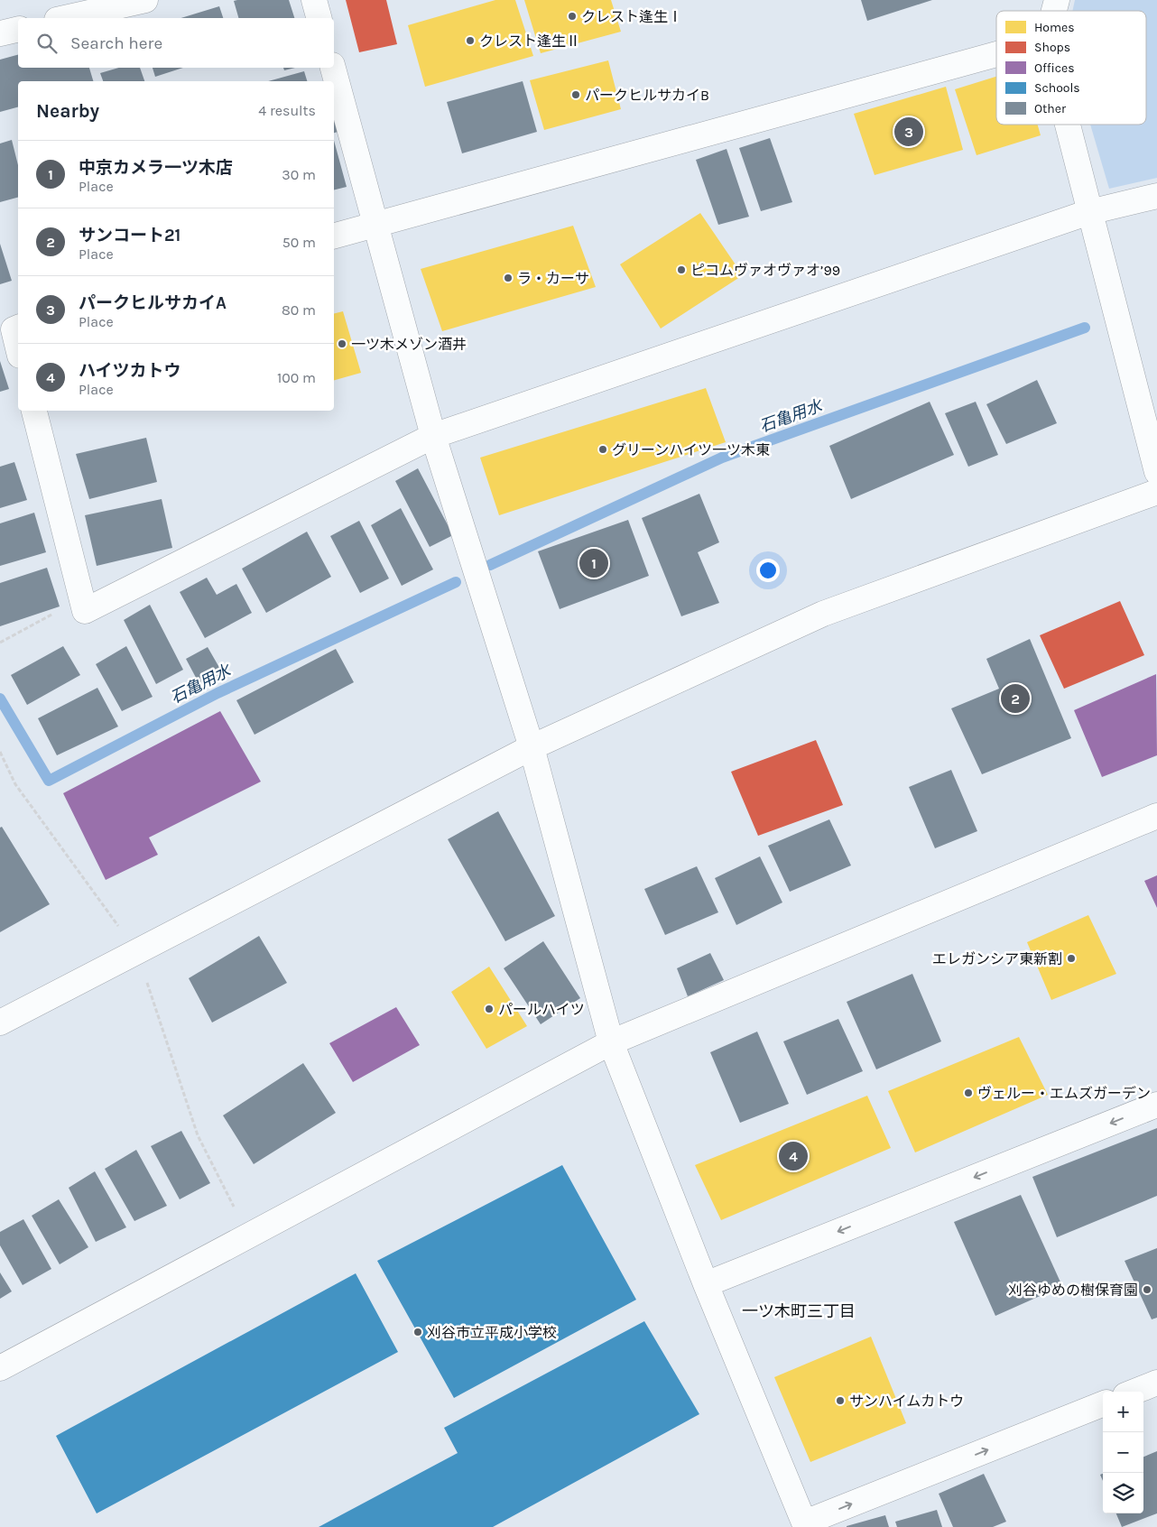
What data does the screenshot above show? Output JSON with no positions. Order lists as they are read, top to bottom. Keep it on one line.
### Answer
{"districts":["一ツ木町三丁目"],"water":["石亀用水"],"places":["クレスト逢生Ⅰ","クレスト逢生Ⅱ","パークヒルサカイB","ピコムヴァオヴァオ’99","ラ・カーサ","一ツ木メゾン酒井","グリーンハイツ一ツ木東","エレガンシア東新割","パールハイツ","ヴェルー・エムズガーデン","刈谷ゆめの樹保育園","刈谷市立平成小学校","サンハイムカトウ"],"legend":["Homes","Shops","Offices","Schools","Other"],"page":{"search":"Search here","heading":["Nearby","4 results"],"pins":["3","1","2","4"],"list":[{"mark":"1","name":"中京カメラ一ツ木店","note":"Place","value":"30 m"},{"mark":"2","name":"サンコート21","note":"Place","value":"50 m"},{"mark":"3","name":"パークヒルサカイA","note":"Place","value":"80 m"},{"mark":"4","name":"ハイツカトウ","note":"Place","value":"100 m"}],"map_buttons":["+","−"]}}
